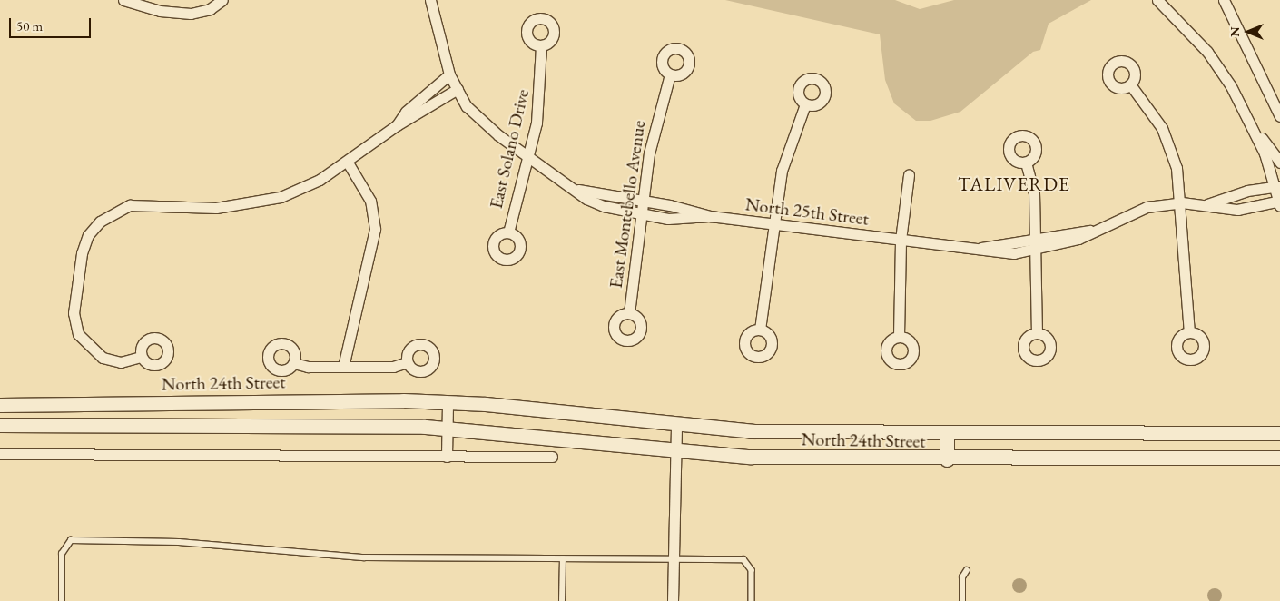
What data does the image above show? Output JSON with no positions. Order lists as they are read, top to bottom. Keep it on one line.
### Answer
{"streets":{"main road":["North 24th Street"],"street":["East Solano Drive","East Montebello Avenue","North 25th Street"]},"crossings":[["East Solano Drive","North 25th Street"],["East Montebello Avenue","North 25th Street"]],"districts":["TALIVERDE"],"scale_bar":"50 m","north":"left"}
